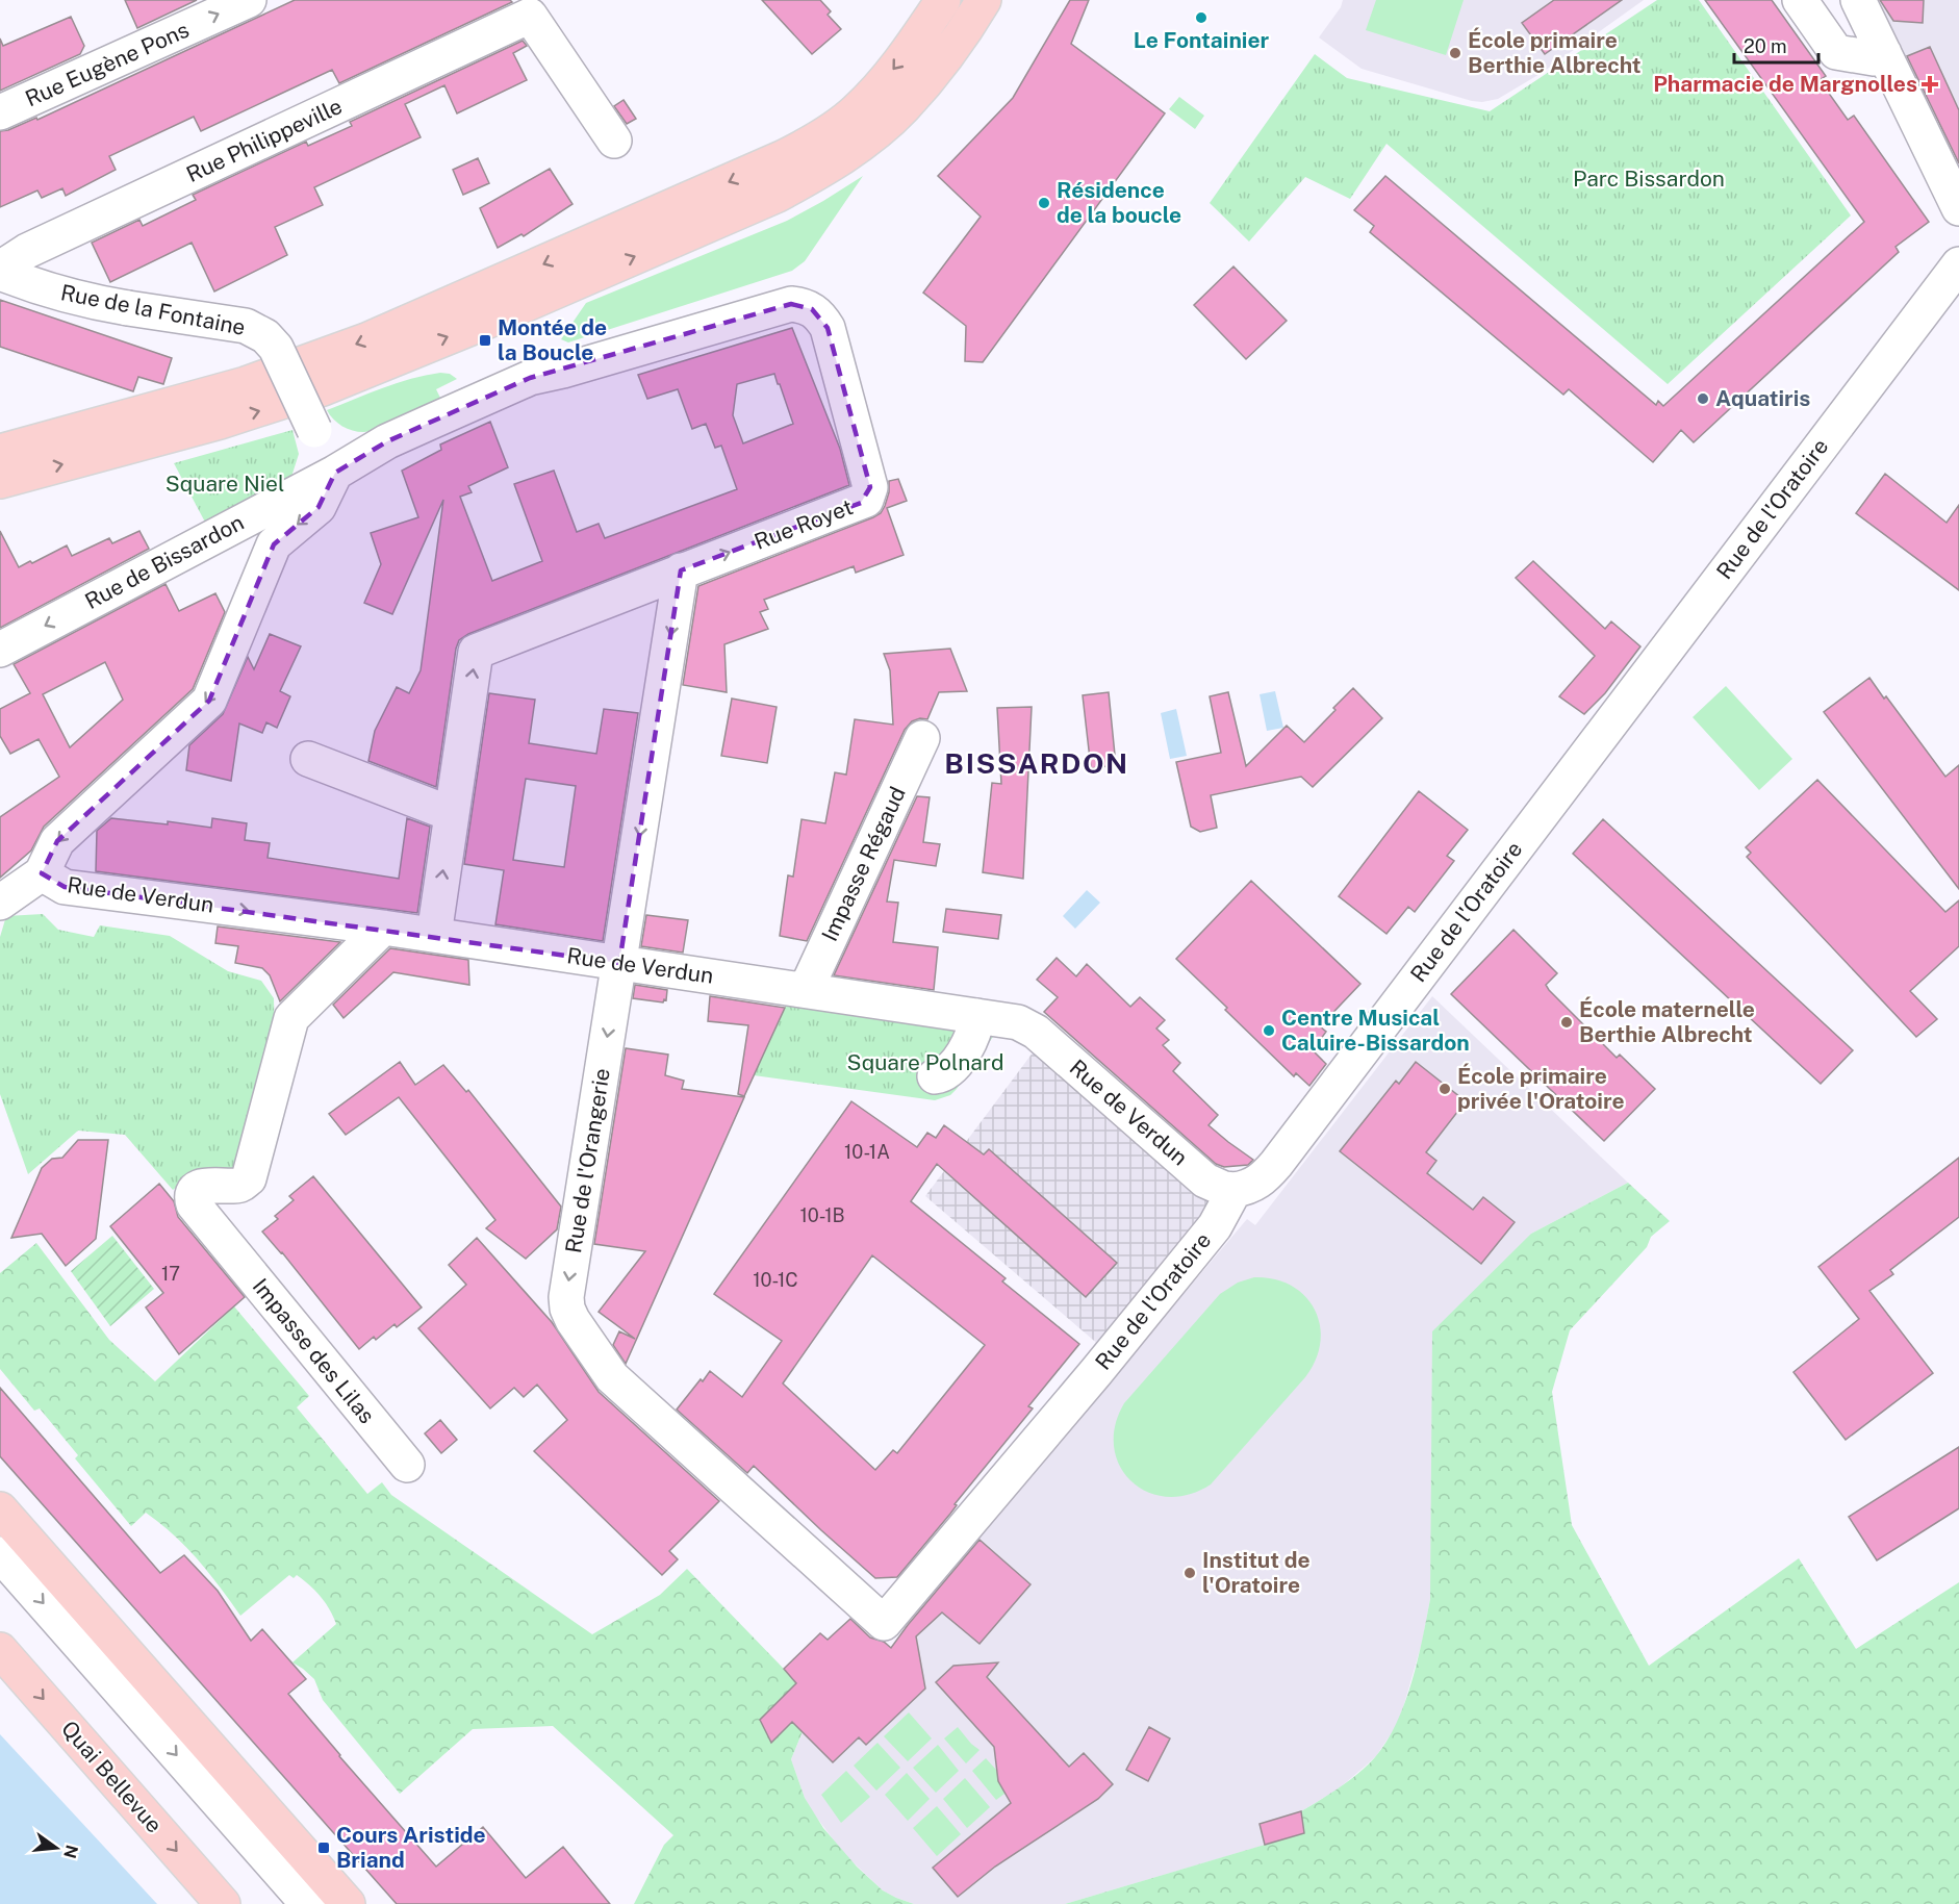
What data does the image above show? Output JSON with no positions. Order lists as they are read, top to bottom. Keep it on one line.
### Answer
{"streets":{"main road":["Quai Bellevue"],"street":["Rue Eugène Pons","Rue Philippeville","Rue de la Fontaine","Rue de l'Oratoire","Rue Royet","Rue de Bissardon","Impasse Régaud","Rue de Verdun","Rue de l'Orangerie","Impasse des Lilas"]},"crossings":[["Rue Philippeville","Rue de la Fontaine"],["Rue de la Fontaine","Rue de Bissardon"],["Rue de l'Oratoire","Rue de Verdun"],["Rue de l'Oratoire","Rue de l'Orangerie"],["Rue Royet","Rue de Bissardon"],["Rue Royet","Rue de Verdun"],["Rue Royet","Rue de l'Orangerie"],["Impasse Régaud","Rue de Verdun"],["Rue de Verdun","Rue de l'Orangerie"],["Rue de Verdun","Impasse des Lilas"]],"one_way":["Rue Eugène Pons","Rue de Bissardon","Rue de l'Orangerie"],"districts":["BISSARDON"],"parks":["Parc Bissardon","Square Niel","Square Polnard"],"places":{"other":["Le Fontainier","École primaire Berthie Albrecht","Résidence de la boucle","Aquatiris","École maternelle Berthie Albrecht","Centre Musical Caluire-Bissardon","École primaire privée l'Oratoire","Institut de l'Oratoire"],"health":["Pharmacie de Margnolles"],"transit":["Montée de la Boucle","Cours Aristide Briand"]},"house_numbers":["10-1A","10-1B","17","10-1C"],"scale_bar":"20 m","north":"right"}
